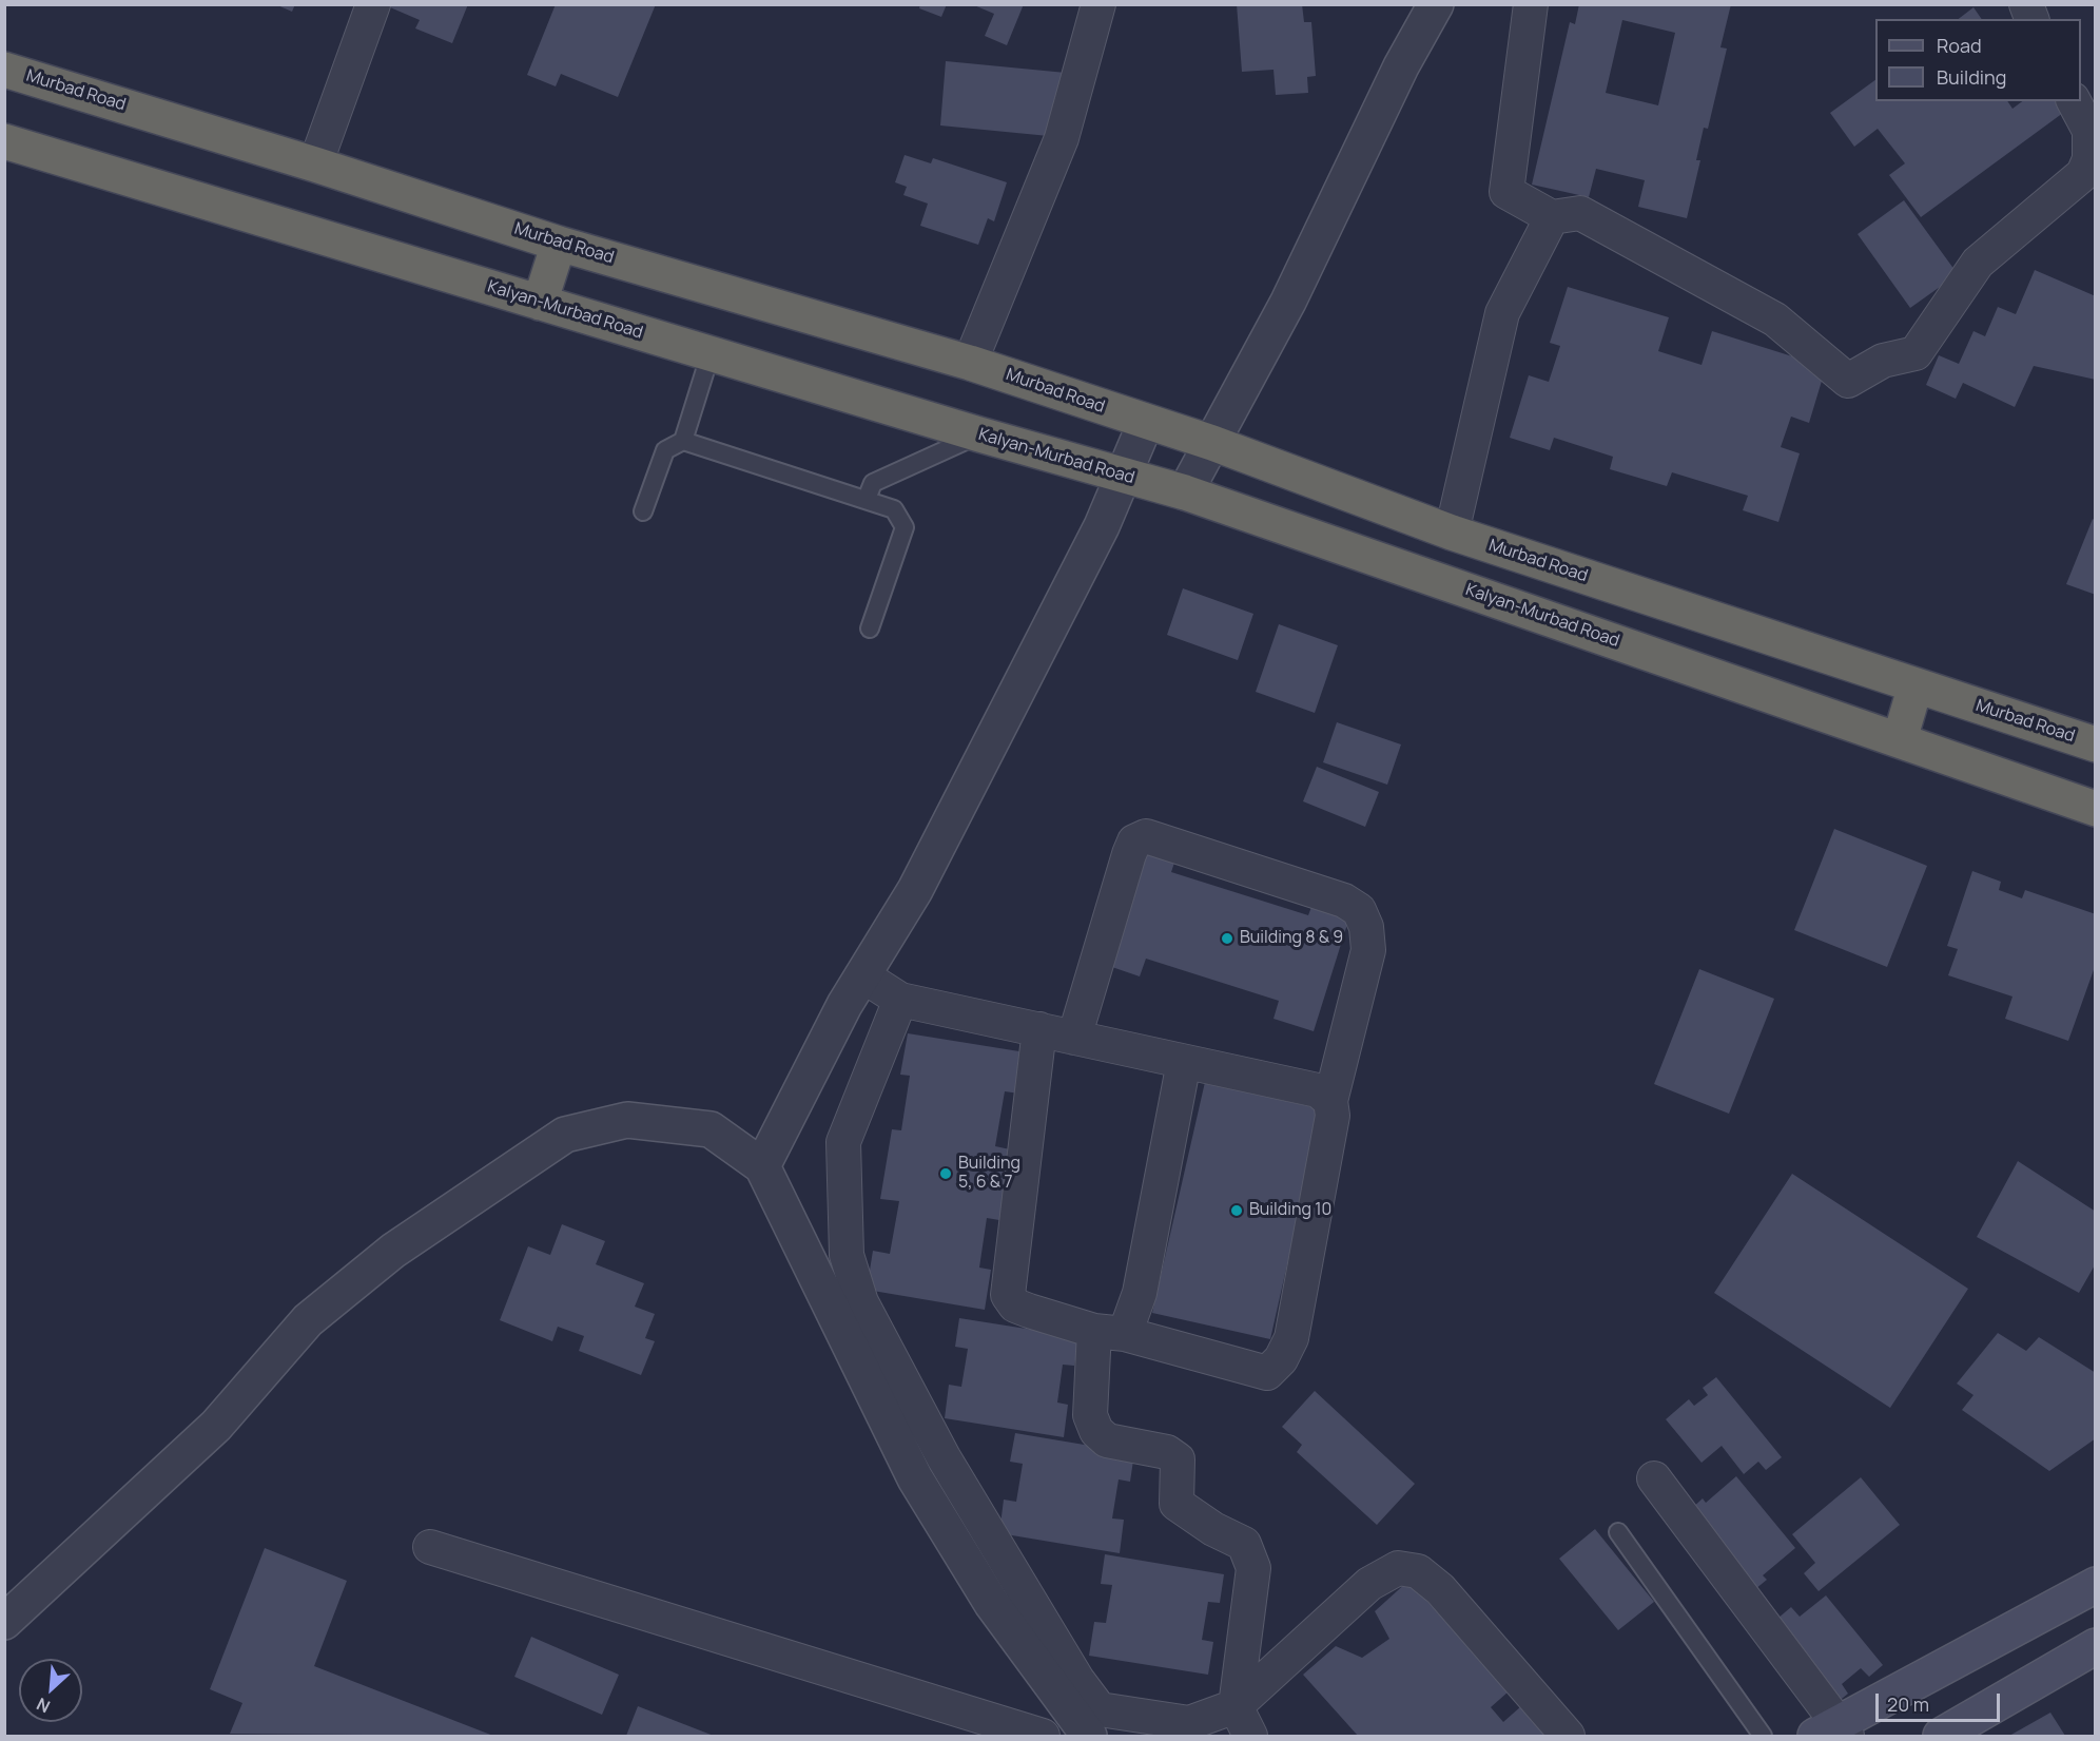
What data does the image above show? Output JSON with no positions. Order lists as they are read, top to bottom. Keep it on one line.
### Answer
{"streets":{"highway":["Murbad Road","Kalyan-Murbad Road"]},"places":["Building 8 & 9","Building 5, 6 & 7","Building 10"],"legend":["Road","Building"],"scale_bar":"20 m","north":"bottom left"}
